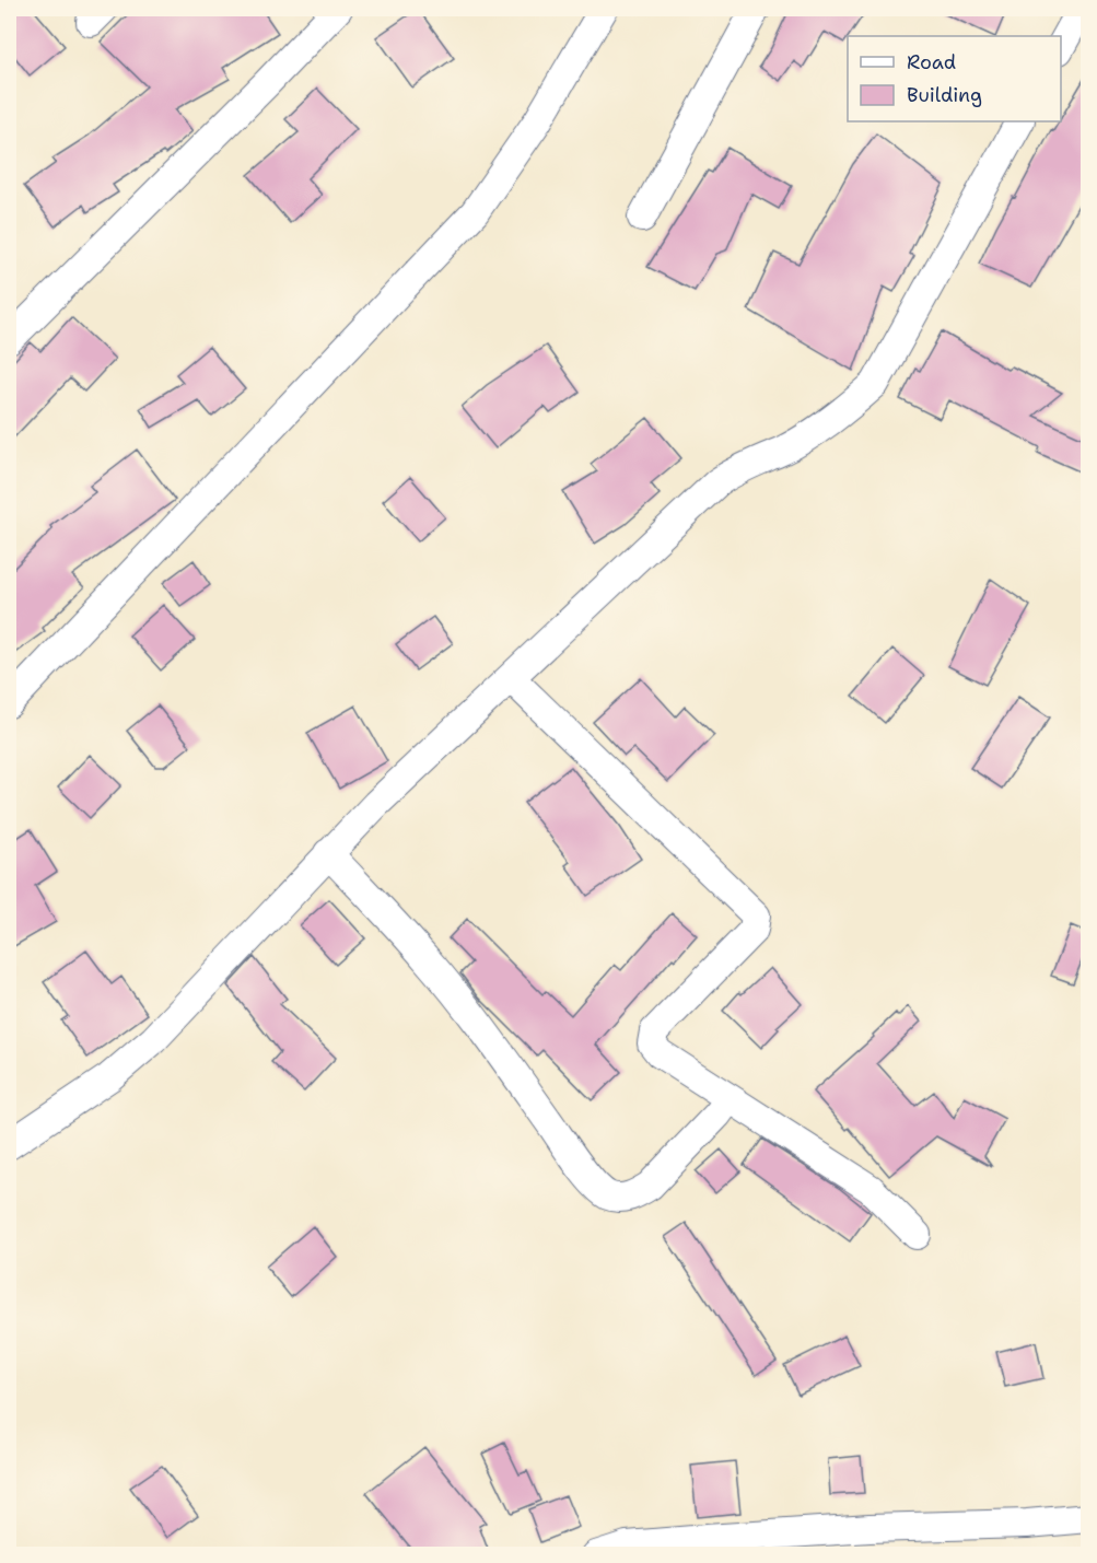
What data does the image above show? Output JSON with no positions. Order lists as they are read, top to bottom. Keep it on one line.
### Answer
{"legend":["Road","Building"]}
